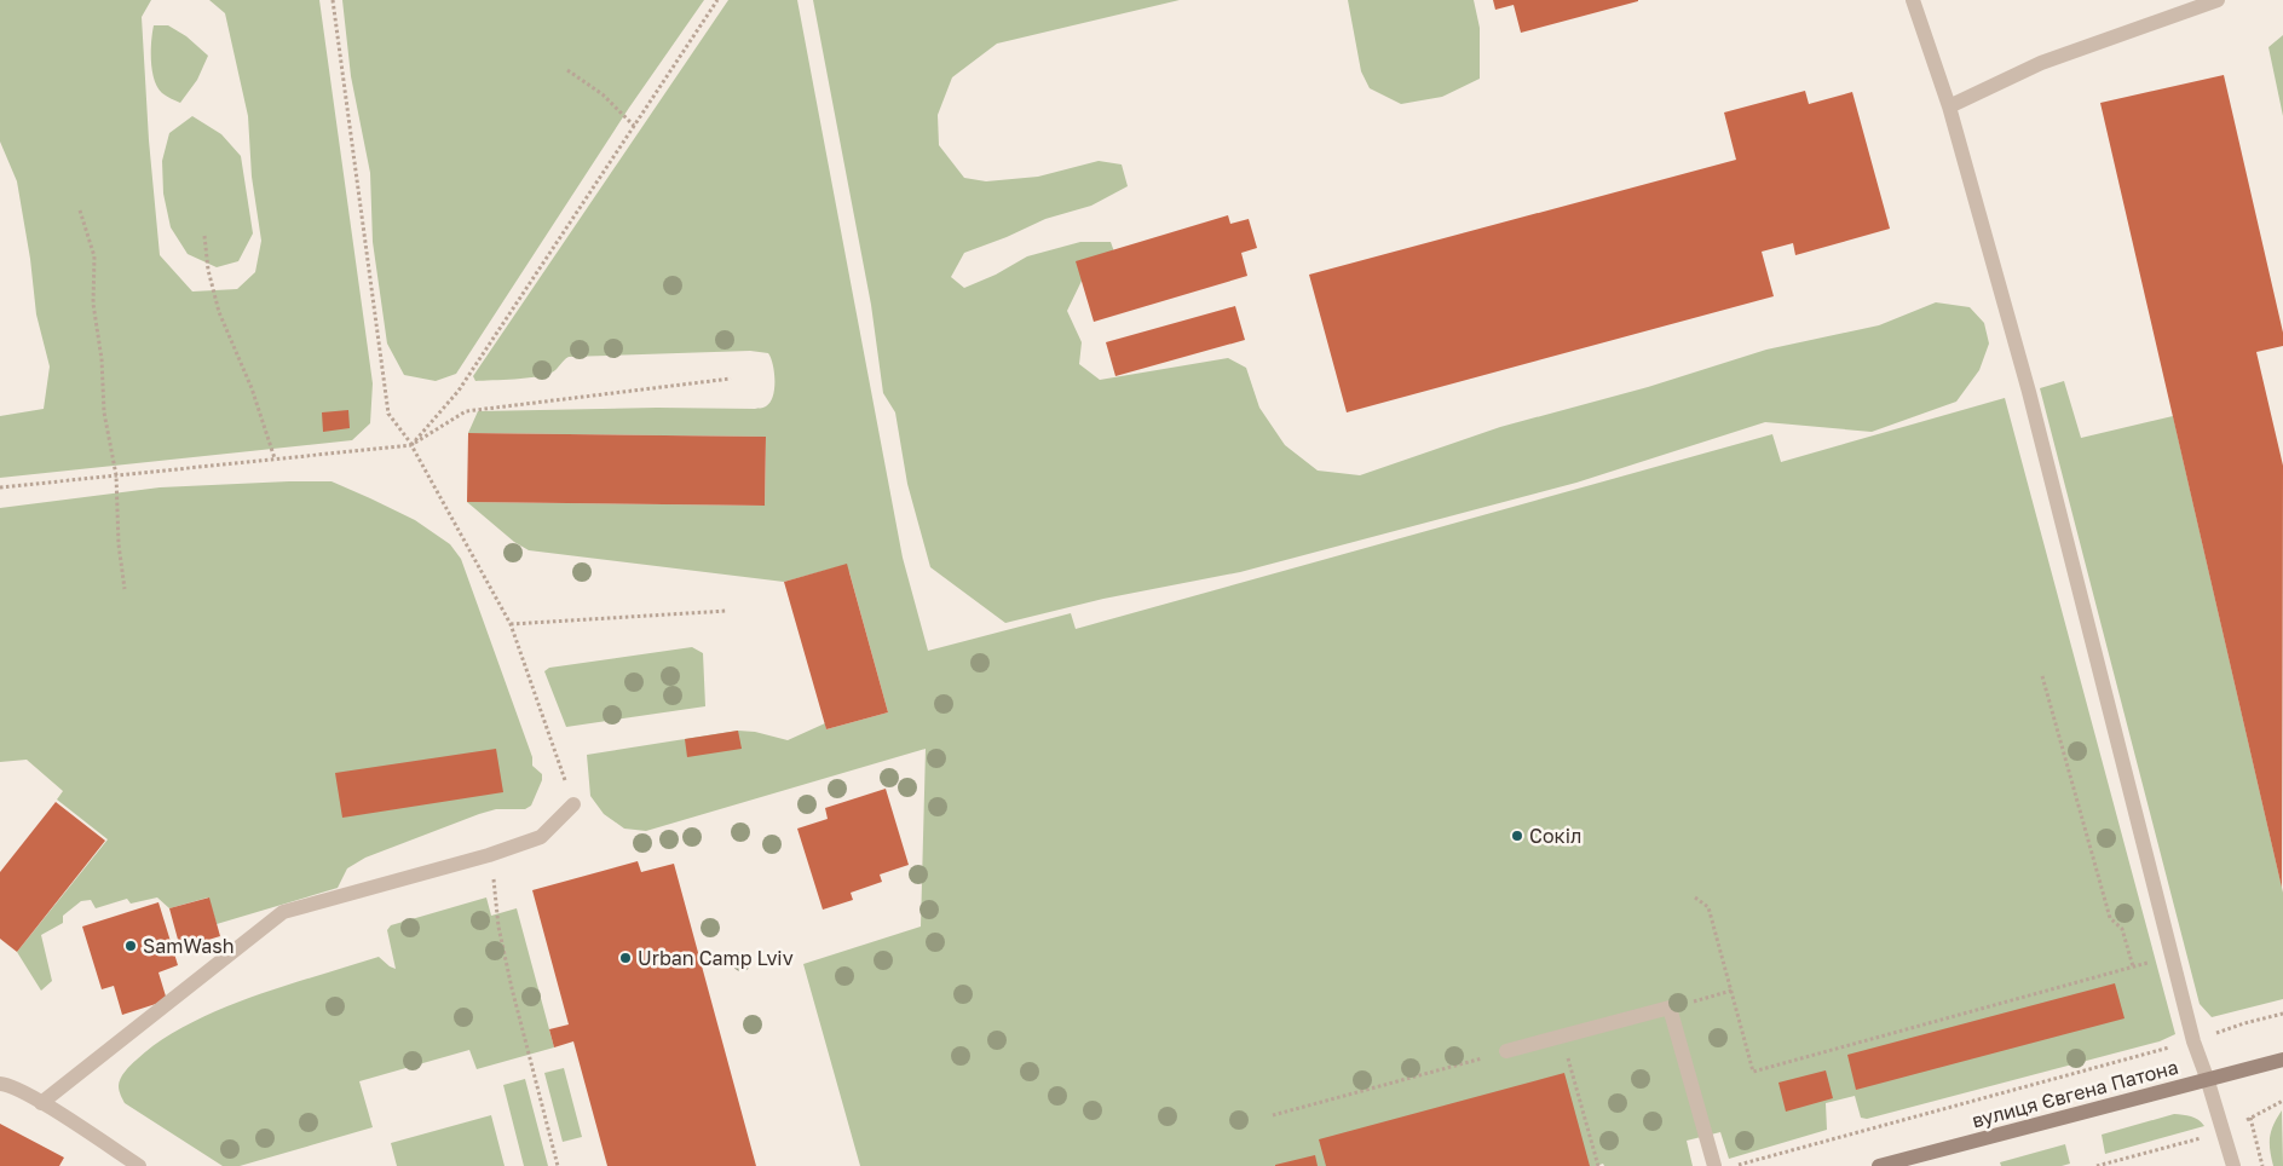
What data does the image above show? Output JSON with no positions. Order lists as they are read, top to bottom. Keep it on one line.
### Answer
{"streets":{"street":["вулиця Євгена Патона"]},"places":["Сокіл","SamWash","Urban Camp Lviv"]}
